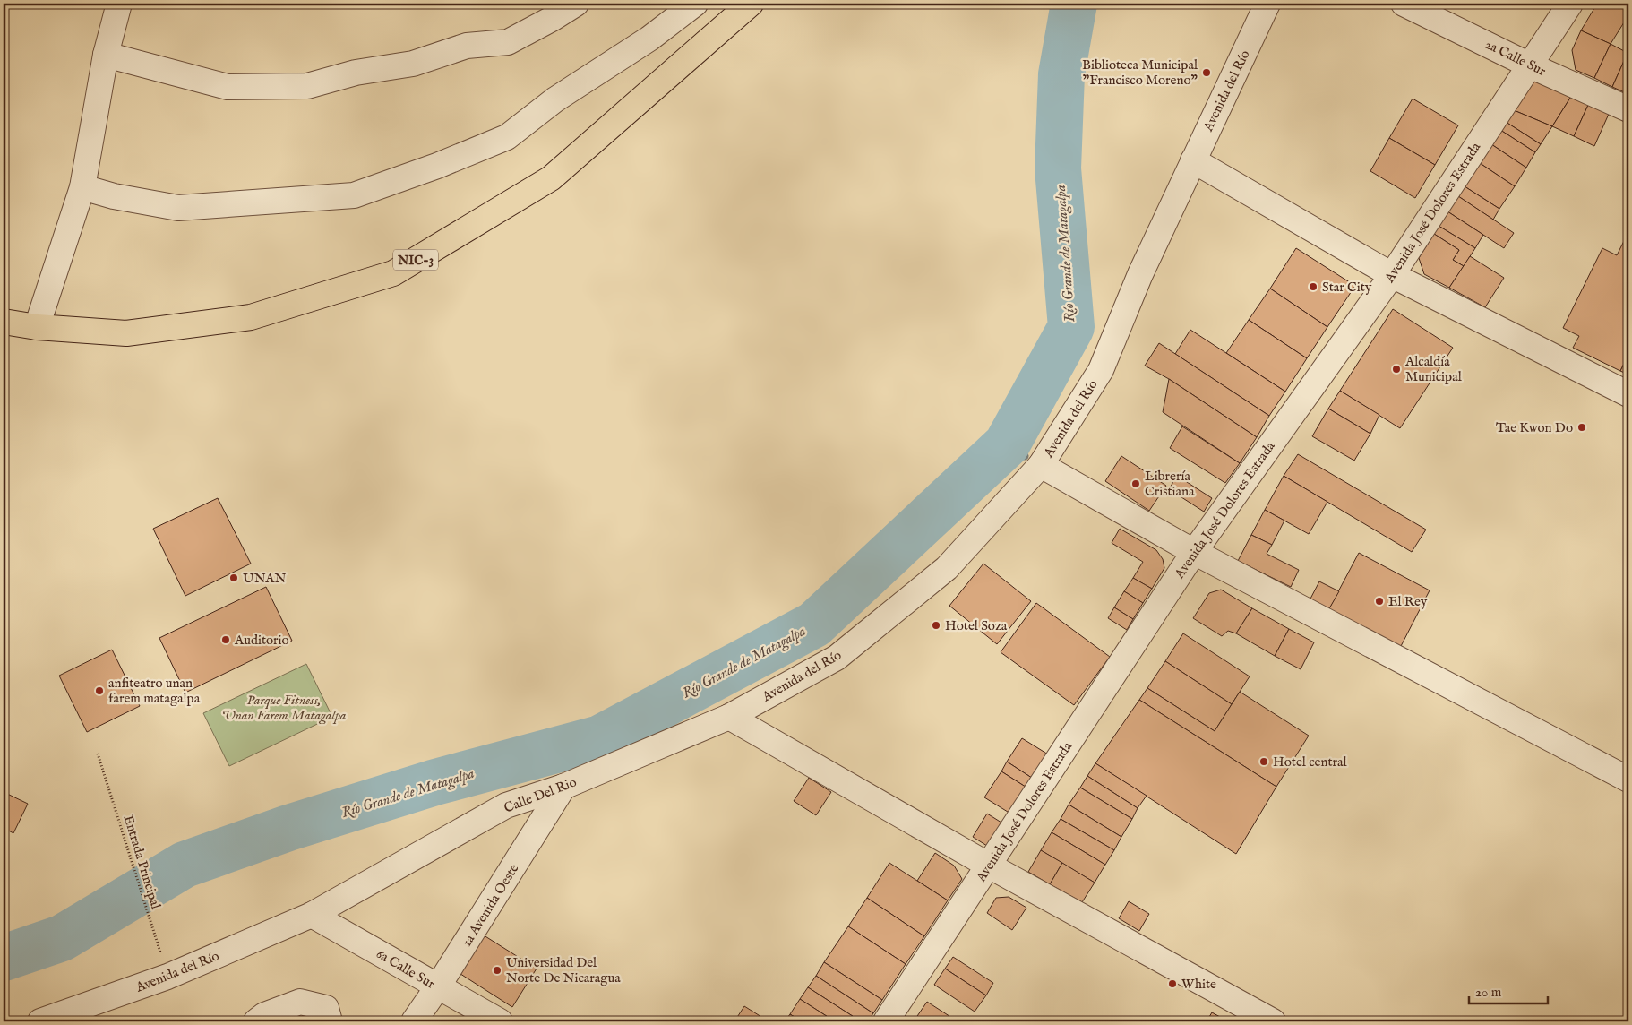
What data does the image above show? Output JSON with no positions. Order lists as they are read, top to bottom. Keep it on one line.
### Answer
{"streets":{"main road":["NIC-3"],"street":["2a Calle Sur","Avenida del Río","Avenida José Dolores Estrada","Calle Del Rio","1a Avenida Oeste","6a Calle Sur"],"path":["Entrada Principal"]},"crossings":[["2a Calle Sur","Avenida José Dolores Estrada"],["Avenida del Río","Calle Del Rio"],["Avenida del Río","Entrada Principal"],["Avenida del Río","6a Calle Sur"],["Calle Del Rio","1a Avenida Oeste"],["Calle Del Rio","6a Calle Sur"],["1a Avenida Oeste","6a Calle Sur"]],"water":["Río Grande de Matagalpa"],"parks":["Parque Fitness, Unan Farem Matagalpa"],"places":["Biblioteca Municipal \"Francisco Moreno\"","Star City","Alcaldía Municipal","Tae Kwon Do","Librería Cristiana","UNAN","El Rey","Hotel Soza","Auditorio","anfiteatro unan farem matagalpa","Hotel central","Universidad Del Norte De Nicaragua","White"],"scale_bar":"20 m"}
